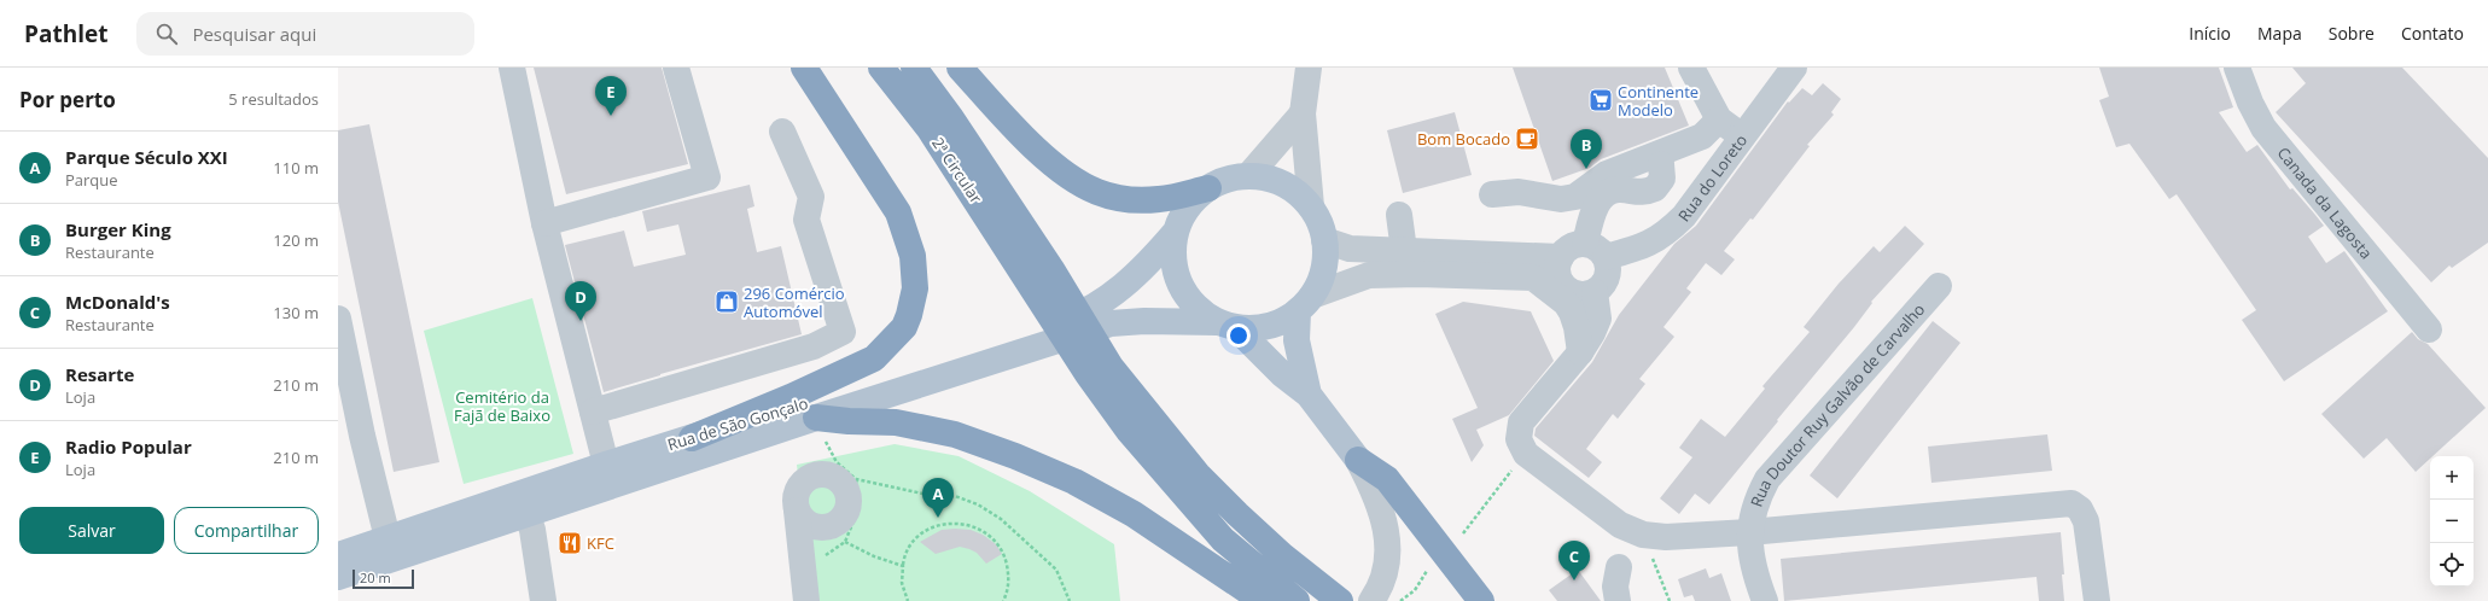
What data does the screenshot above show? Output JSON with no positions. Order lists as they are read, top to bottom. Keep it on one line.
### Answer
{"streets":{"highway":["2ª Circular"],"main road":["Rua de São Gonçalo"],"street":["Rua do Loreto","Canada da Lagosta","Rua Doutor Ruy Galvão de Carvalho"]},"parks":["Cemitério da Fajã de Baixo"],"places":{"supermarket":["Continente Modelo"],"cafe":["Bom Bocado"],"shop":["296 Comércio Automóvel"],"restaurant":["KFC"]},"scale_bar":"20 m","page":{"header":"Pathlet","search":"Pesquisar aqui","nav":["Início","Mapa","Sobre","Contato"],"heading":["Por perto","5 resultados"],"pins":["E","B","D","A","C"],"list":[{"mark":"A","name":"Parque Século XXI","note":"Parque","value":"110 m"},{"mark":"B","name":"Burger King","note":"Restaurante","value":"120 m"},{"mark":"C","name":"McDonald's","note":"Restaurante","value":"130 m"},{"mark":"D","name":"Resarte","note":"Loja","value":"210 m"},{"mark":"E","name":"Radio Popular","note":"Loja","value":"210 m"}],"map_buttons":["+","−"],"buttons":["Salvar","Compartilhar"],"scale":"20 m"}}
